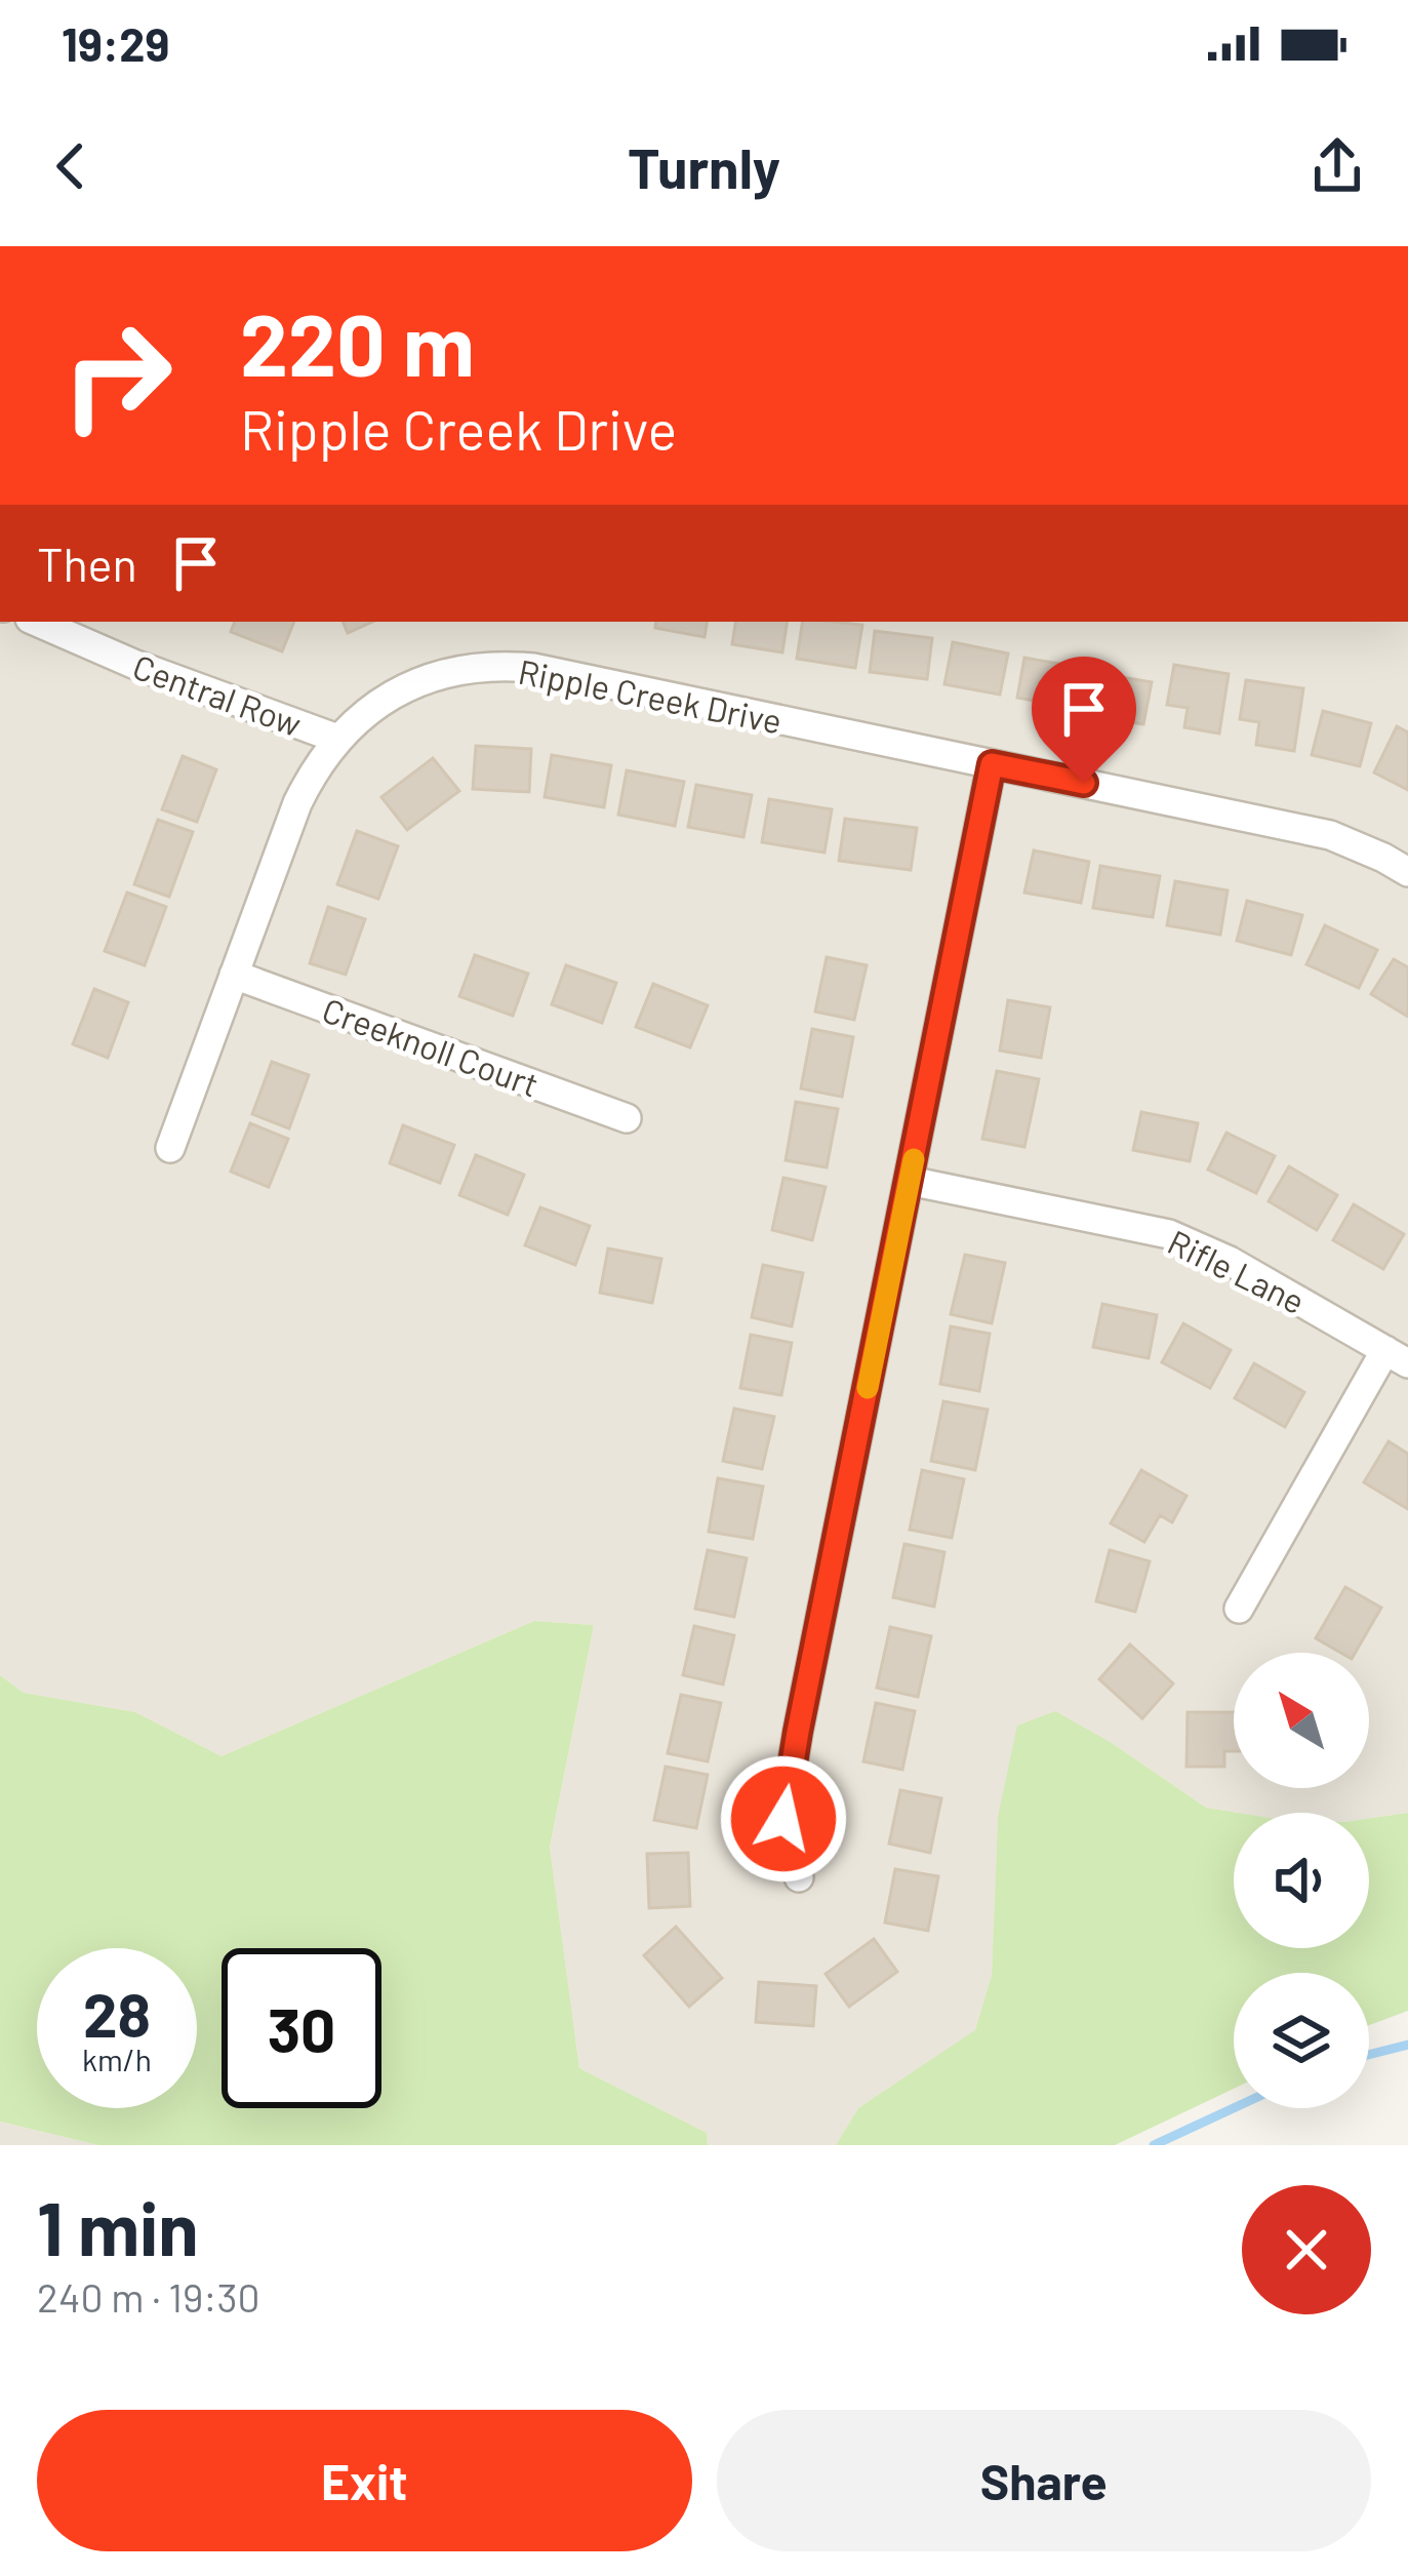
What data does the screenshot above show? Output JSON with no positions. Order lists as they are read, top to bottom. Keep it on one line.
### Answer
{"streets":{"street":["Central Row","Ripple Creek Drive","Creeknoll Court","Rifle Lane"]},"crossings":[["Central Row","Ripple Creek Drive"],["Ripple Creek Drive","Creeknoll Court"]],"north":"top left","page":{"status":"19:29","header":"Turnly","turn":["220 m","Ripple Creek Drive"],"then":"Then","speed":"28 km/h","limit":"30","heading":["1 min","240 m · 19:30"],"buttons":["Exit","Share"]}}
